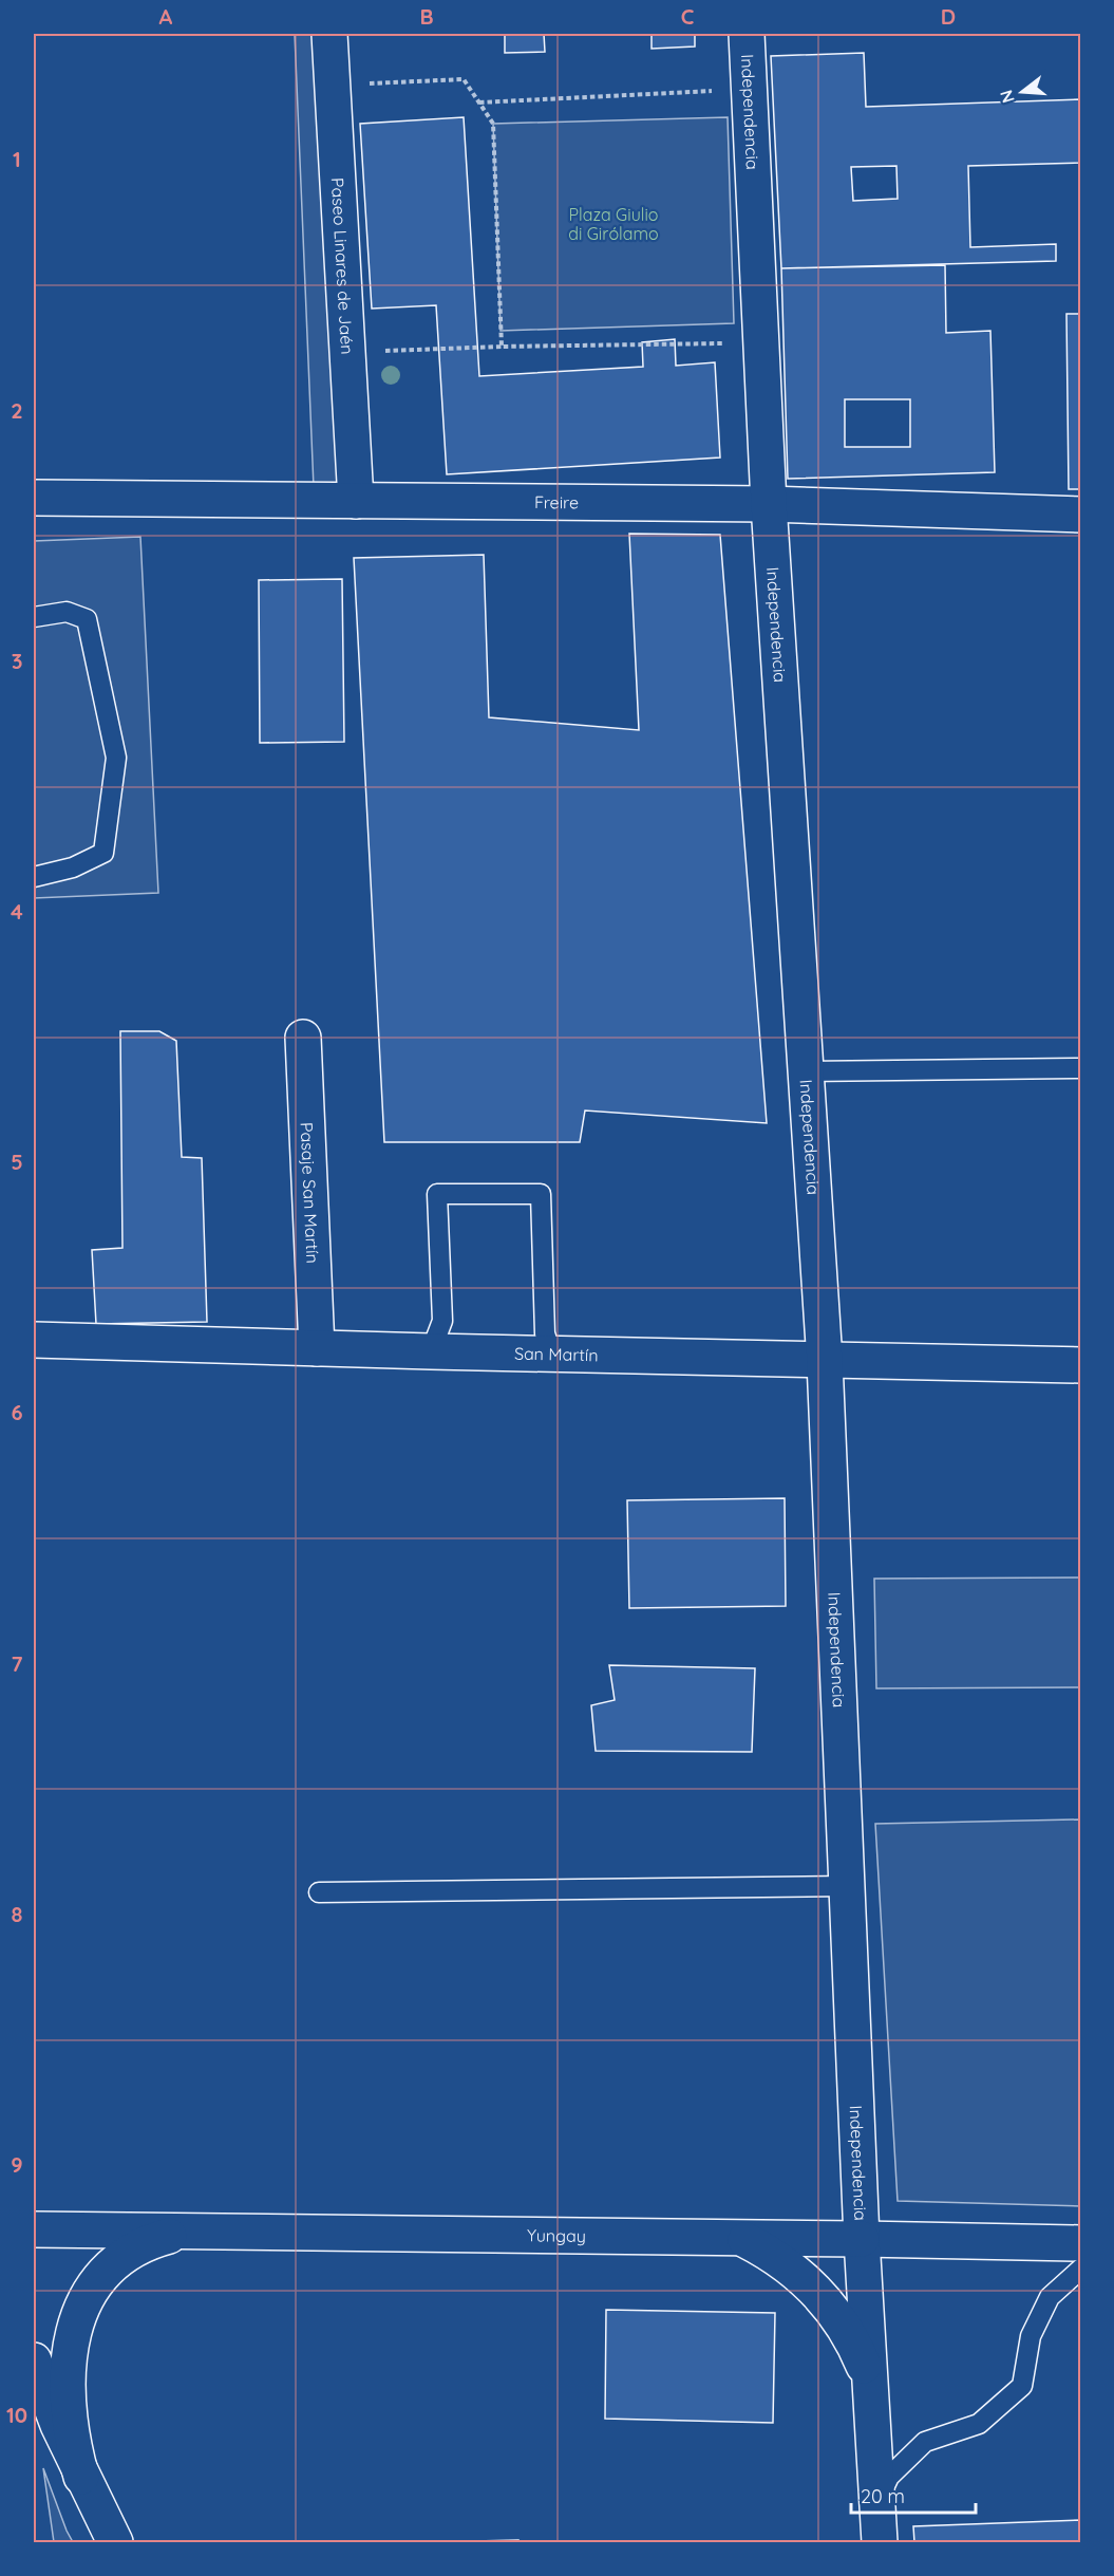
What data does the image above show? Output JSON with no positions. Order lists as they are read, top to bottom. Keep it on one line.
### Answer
{"streets":{"main road":["Independencia","Paseo Linares de Jaén","Freire","Pasaje San Martín","San Martín","Yungay"]},"crossings":[["Independencia","Freire"],["Independencia","San Martín"],["Independencia","Yungay"],["Paseo Linares de Jaén","Freire"],["Pasaje San Martín","San Martín"]],"parks":["Plaza Giulio di Girólamo"],"scale_bar":"20 m","north":"left","grid":{"columns":["A","B","C","D"],"rows":["1","2","3","4","5","6","7","8","9","10"]}}
